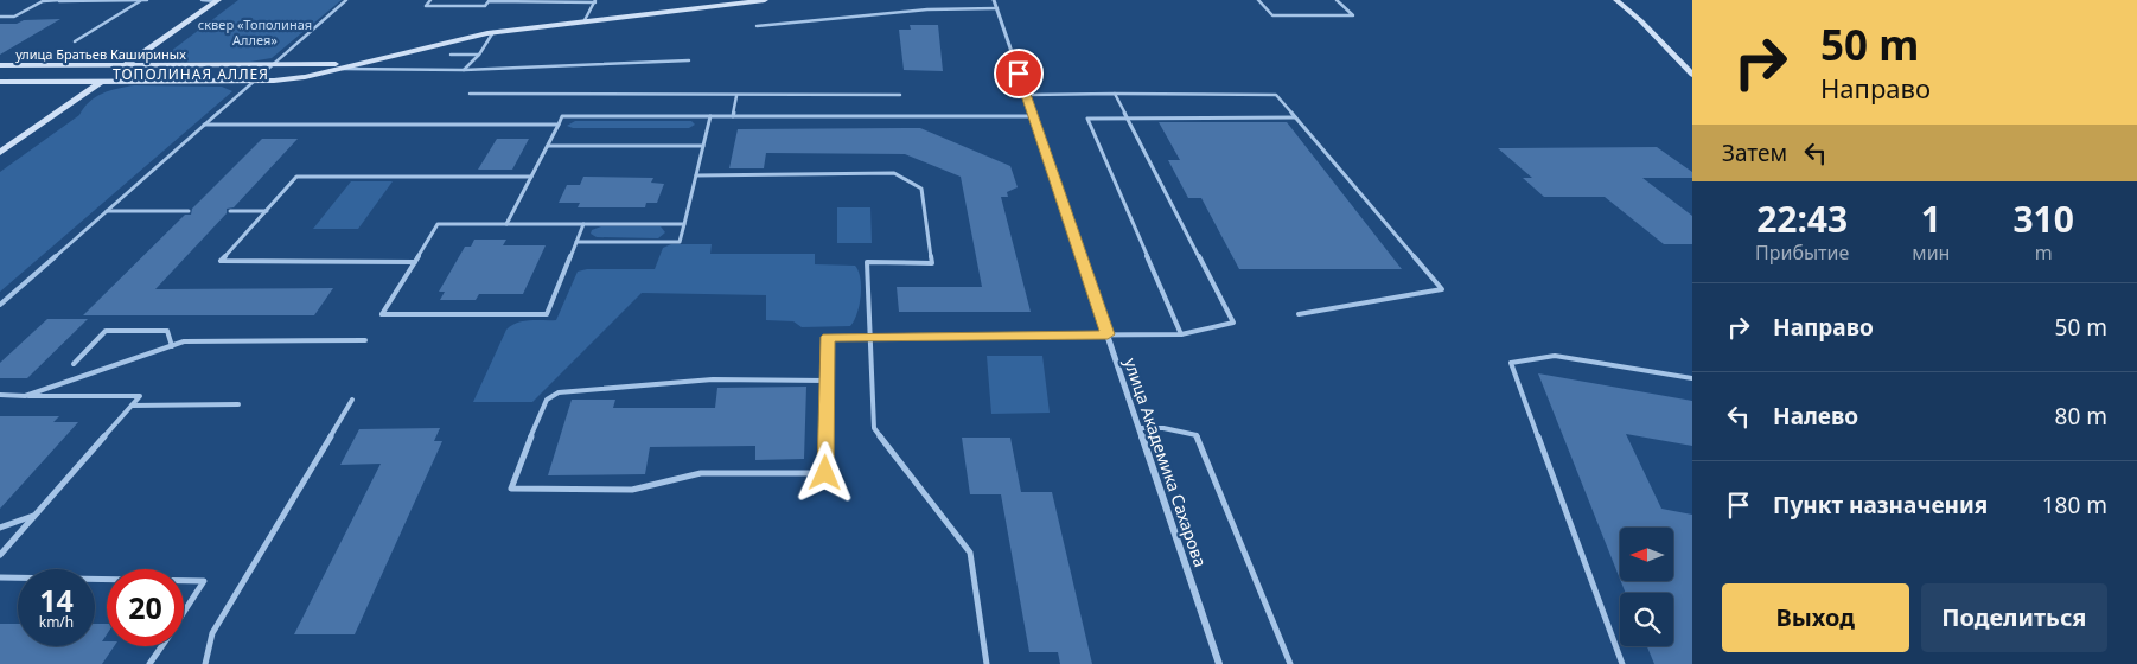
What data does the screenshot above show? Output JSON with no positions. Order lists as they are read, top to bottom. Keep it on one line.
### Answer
{"streets":{"main road":["улица Братьев Кашириных"],"street":["улица Академика Сахарова"]},"districts":["ТОПОЛИНАЯ АЛЛЕЯ"],"parks":["сквер «Тополиная Аллея»"],"north":"left","page":{"turn":["50 m","Направо"],"then":"Затем","eta":["22:43","Прибытие","1","мин","310","m"],"list":[{"name":"Направо","value":"50 m"},{"name":"Налево","value":"80 m"},{"name":"Пункт назначения","value":"180 m"}],"speed":"14 km/h","limit":"20","buttons":["Выход","Поделиться"]}}
